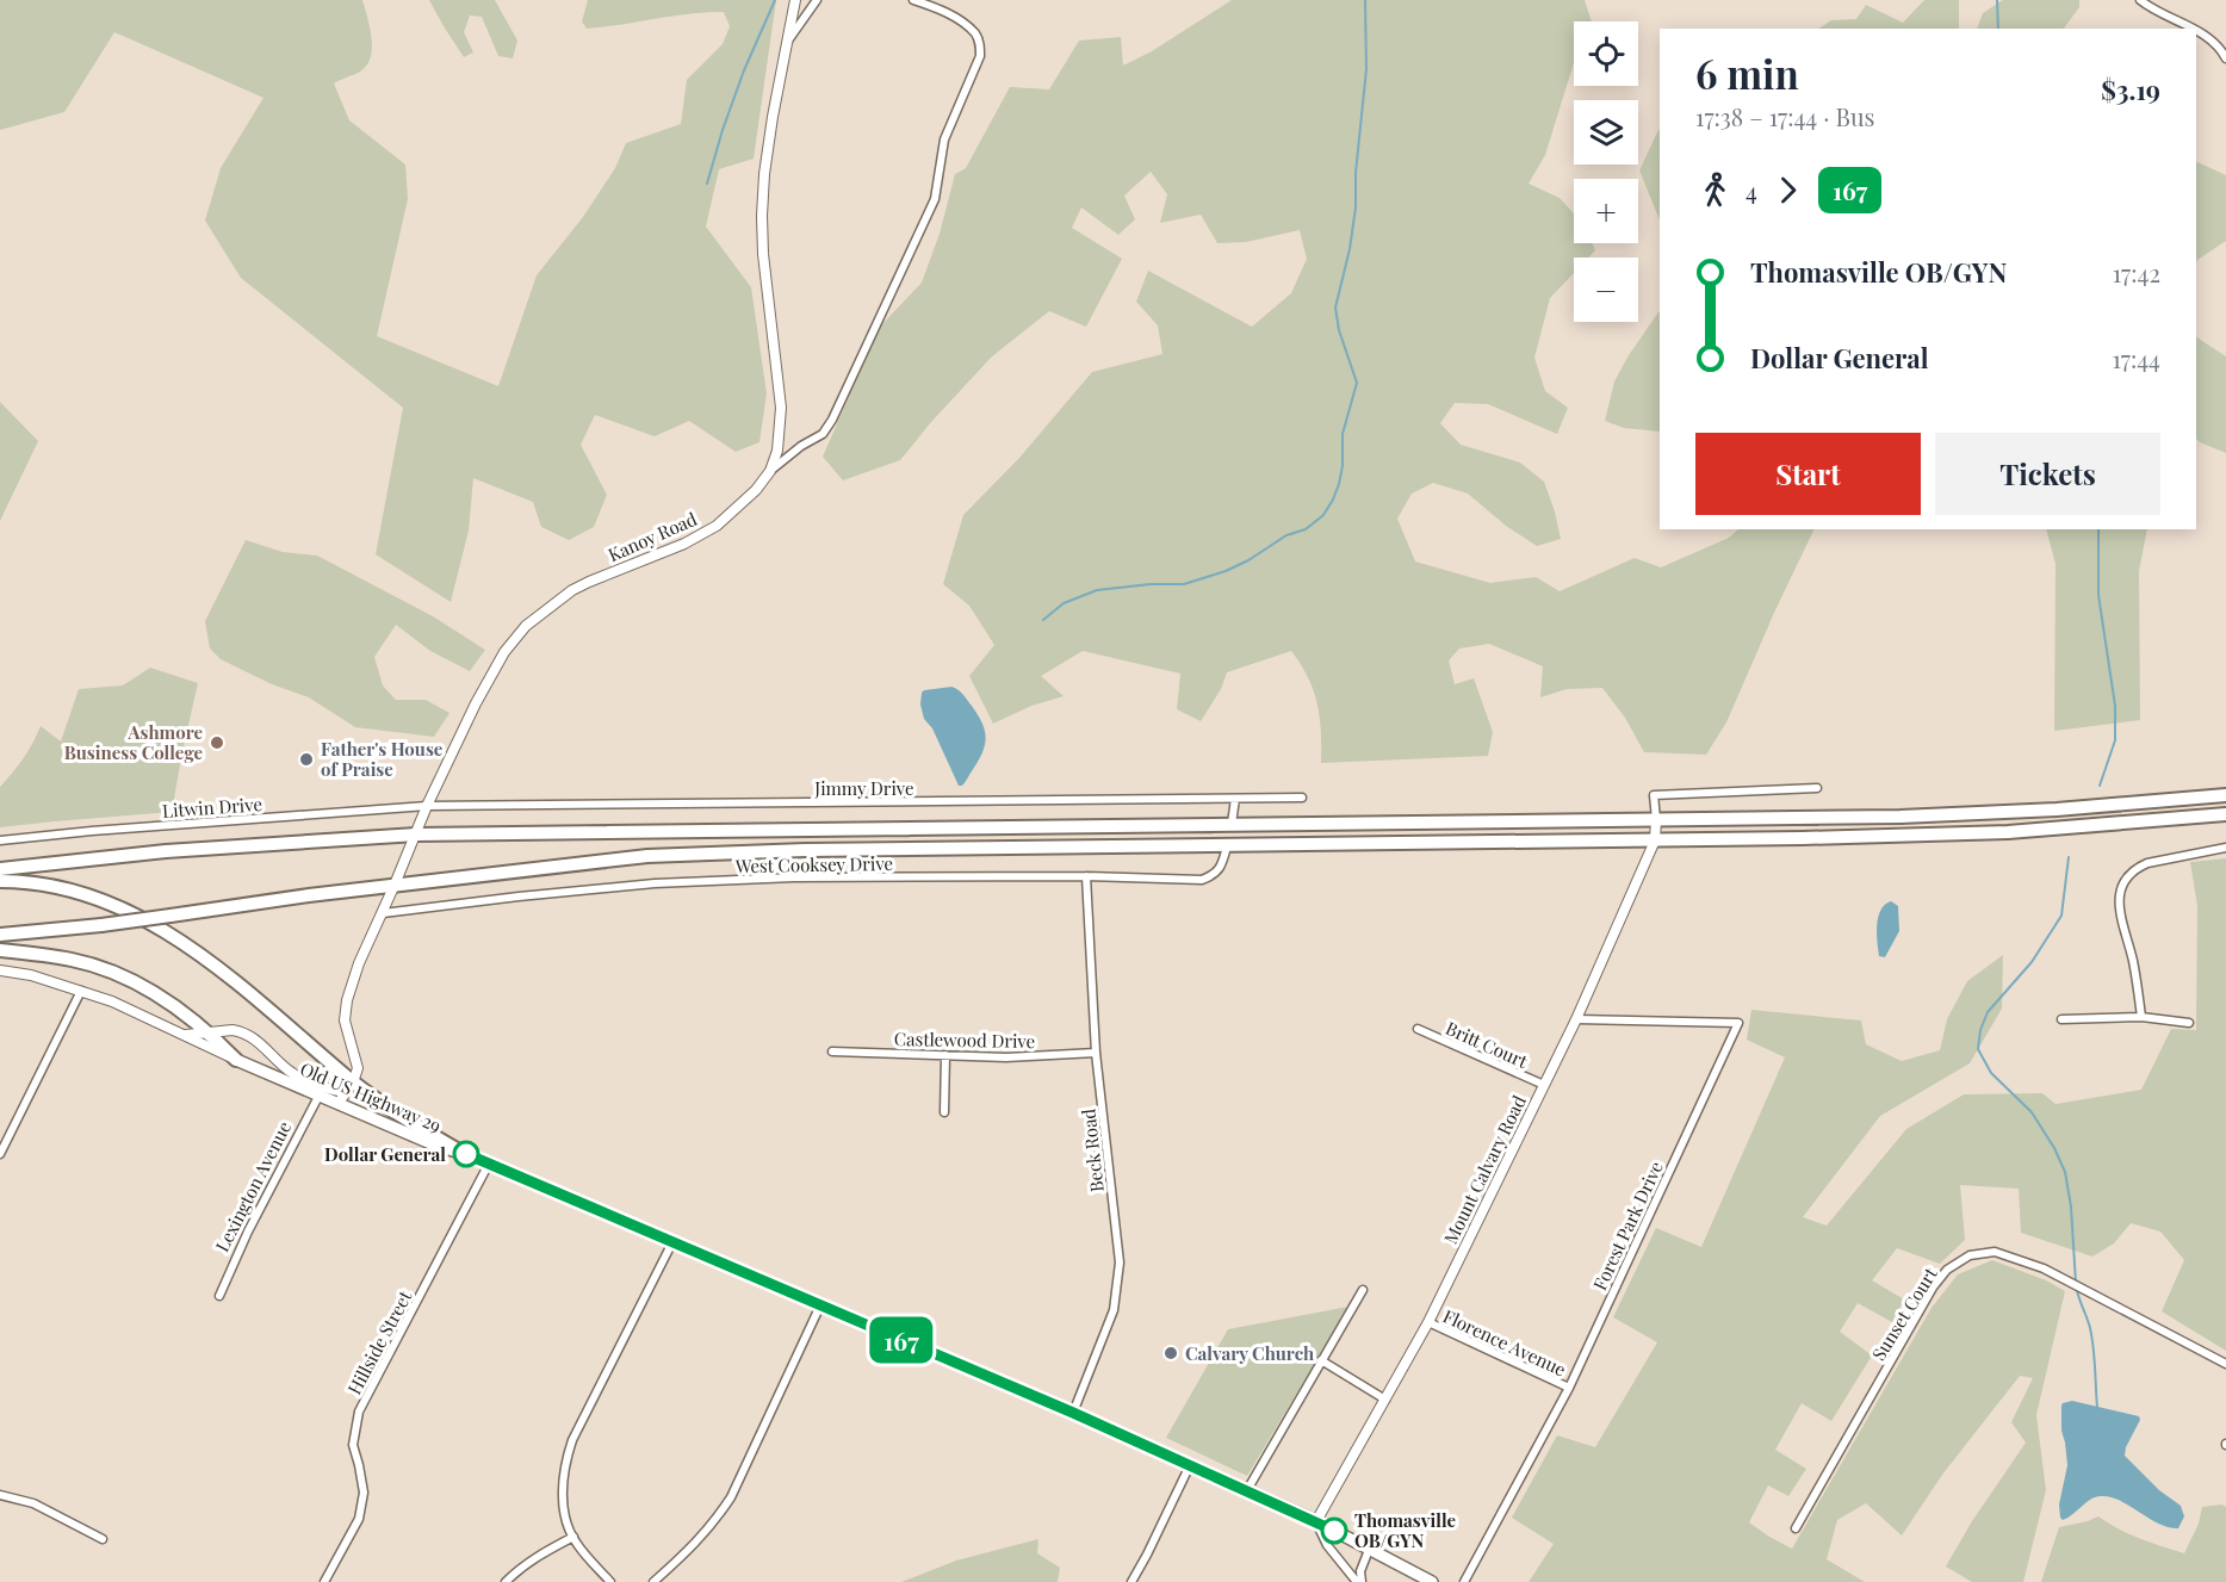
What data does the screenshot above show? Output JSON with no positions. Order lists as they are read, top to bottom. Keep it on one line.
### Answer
{"streets":{"main road":["Old US Highway 29"],"street":["Kanoy Road","Jimmy Drive","Litwin Drive","West Cooksey Drive","Castlewood Drive","Britt Court","Beck Road","Mount Calvary Road","Lexington Avenue","Forest Park Drive","Sunset Court","Hillside Street","Florence Avenue"]},"crossings":[["Kanoy Road","Jimmy Drive"],["Kanoy Road","Litwin Drive"],["Kanoy Road","West Cooksey Drive"],["Jimmy Drive","Litwin Drive"],["West Cooksey Drive","Beck Road"],["Castlewood Drive","Beck Road"],["Britt Court","Mount Calvary Road"],["Old US Highway 29","Beck Road"],["Old US Highway 29","Mount Calvary Road"],["Old US Highway 29","Lexington Avenue"],["Old US Highway 29","Hillside Street"],["Mount Calvary Road","Forest Park Drive"],["Mount Calvary Road","Florence Avenue"],["Forest Park Drive","Florence Avenue"]],"places":["Ashmore Business College","Father's House of Praise","Dollar General","Calvary Church","Thomasville OB/GYN"],"lines":["bus line 167"],"page":{"on_map":"167","map_buttons":["+","−"],"heading":["6 min","17:38 – 17:44 · Bus","$3.19"],"legs":["4","167"],"list":[{"name":"Thomasville OB/GYN","value":"17:42"},{"name":"Dollar General","value":"17:44"}],"buttons":["Start","Tickets"]}}
